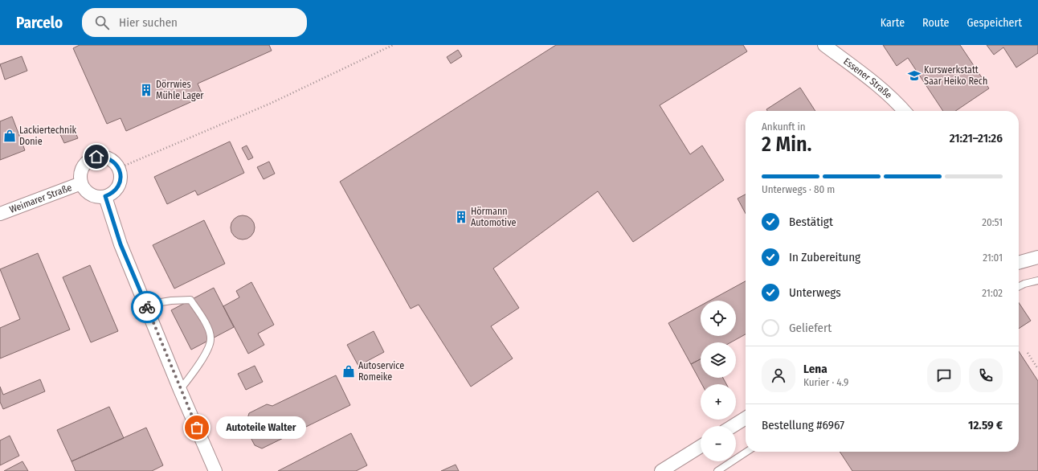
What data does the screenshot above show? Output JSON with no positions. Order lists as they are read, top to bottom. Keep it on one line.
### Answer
{"streets":{"street":["Essener Straße","Weimarer Straße"]},"places":{"school or university":["Kurswerkstatt Saar Heiko Rech"],"building":["Dörrwies Mühle Lager","Hörmann Automotive"],"shop":["Lackiertechnik Donie","Autoservice Romeike"],"other":["Autoteile Walter"]},"page":{"header":"Parcelo","search":"Hier suchen","nav":["Karte","Route","Gespeichert"],"heading":["2 Min.","Ankunft in","21:21–21:26"],"panel":["Lena","Kurier · 4.9","Bestellung #6967","12.59 €"],"bar":"Unterwegs · 80 m","list":[["Bestätigt","20:51"],["In Zubereitung","21:01"],["Unterwegs","21:02"],"Geliefert"],"map_buttons":["+","−"],"bubble":"Autoteile Walter"}}
